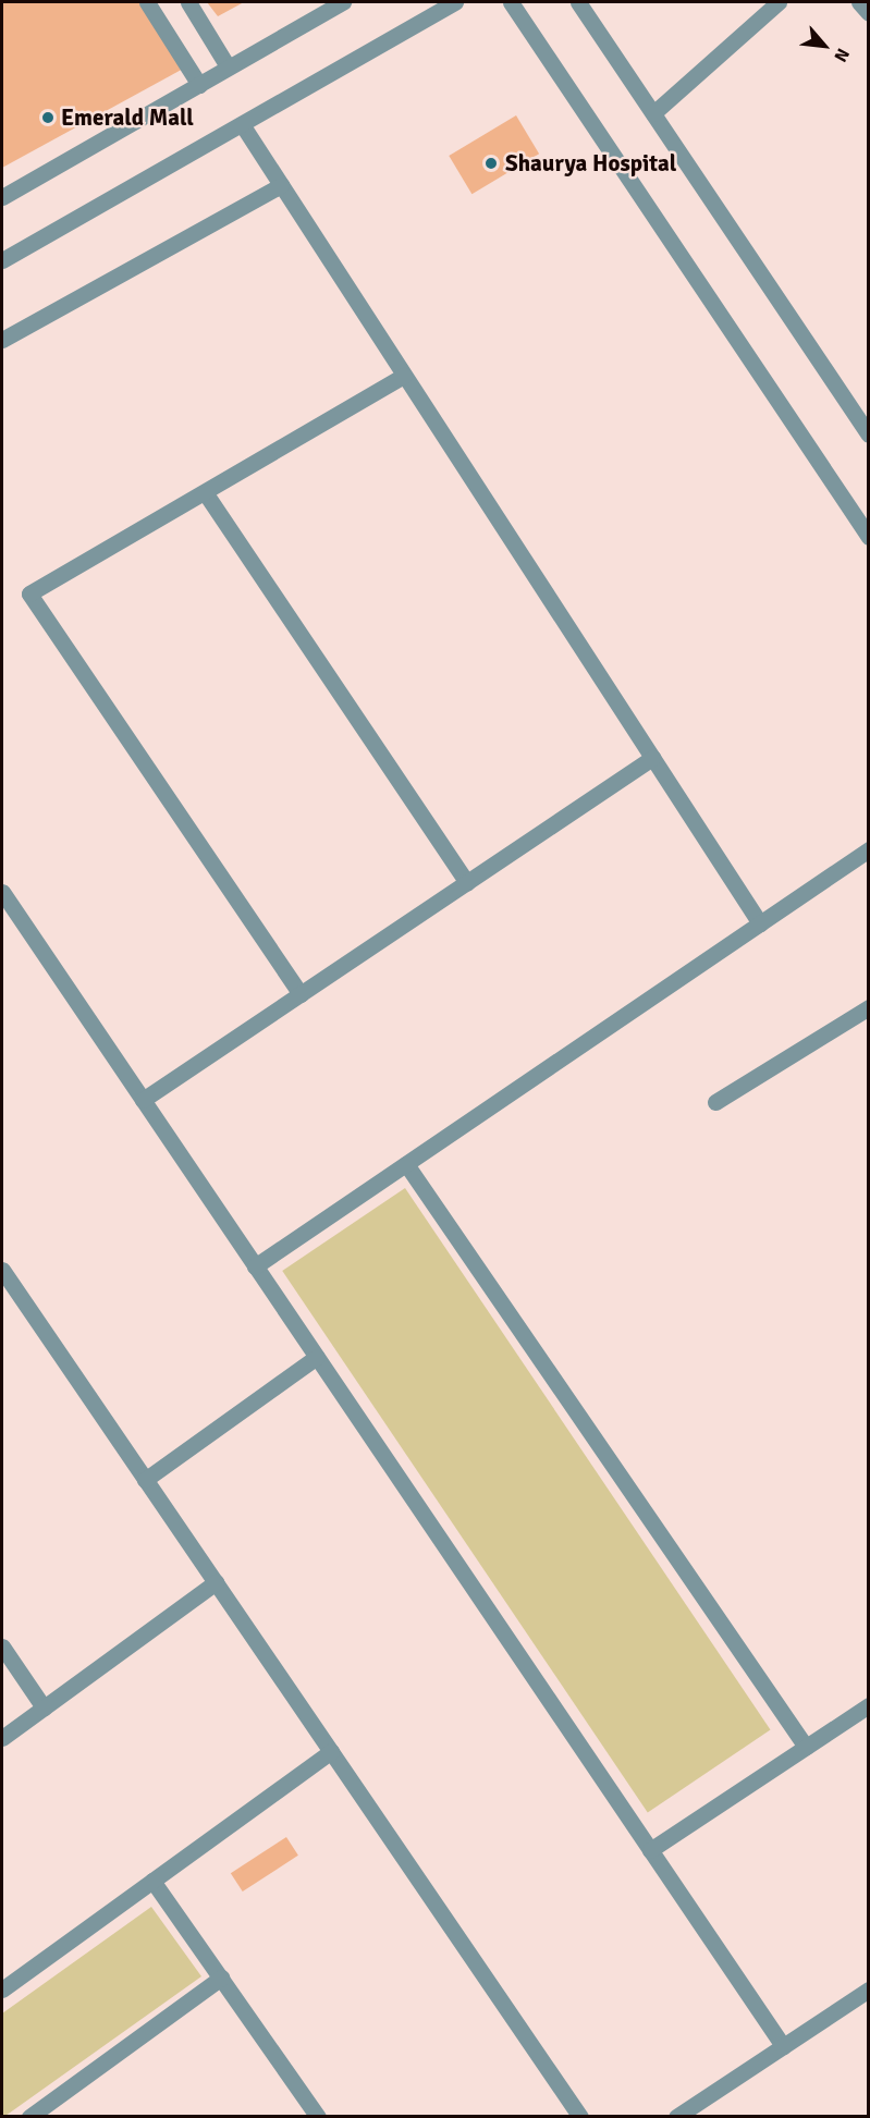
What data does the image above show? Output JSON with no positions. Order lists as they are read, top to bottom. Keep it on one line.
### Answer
{"places":["Emerald Mall","Shaurya Hospital"],"north":"bottom right"}
